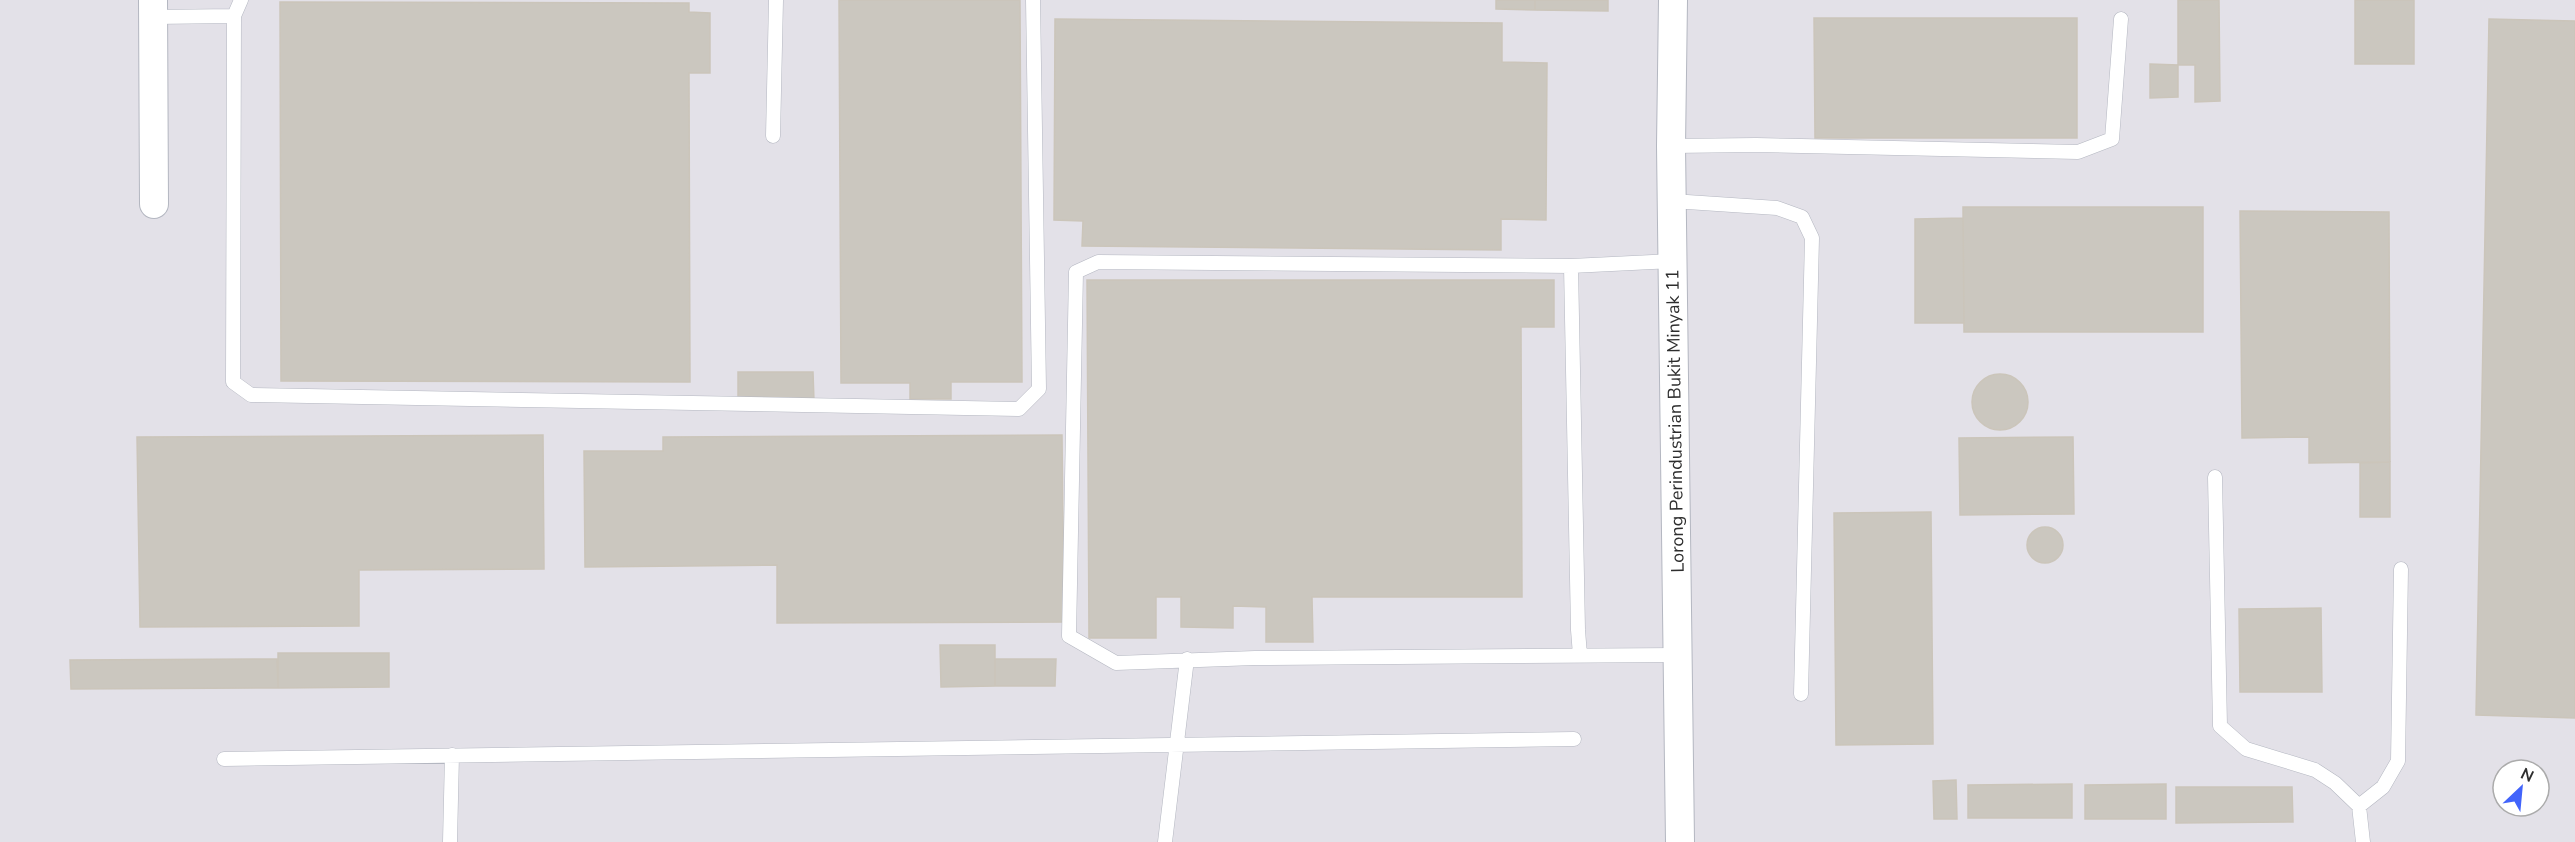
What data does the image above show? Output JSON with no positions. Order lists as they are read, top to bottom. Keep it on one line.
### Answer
{"streets":{"street":["Lorong Perindustrian Bukit Minyak 11"]},"north":"top right"}
